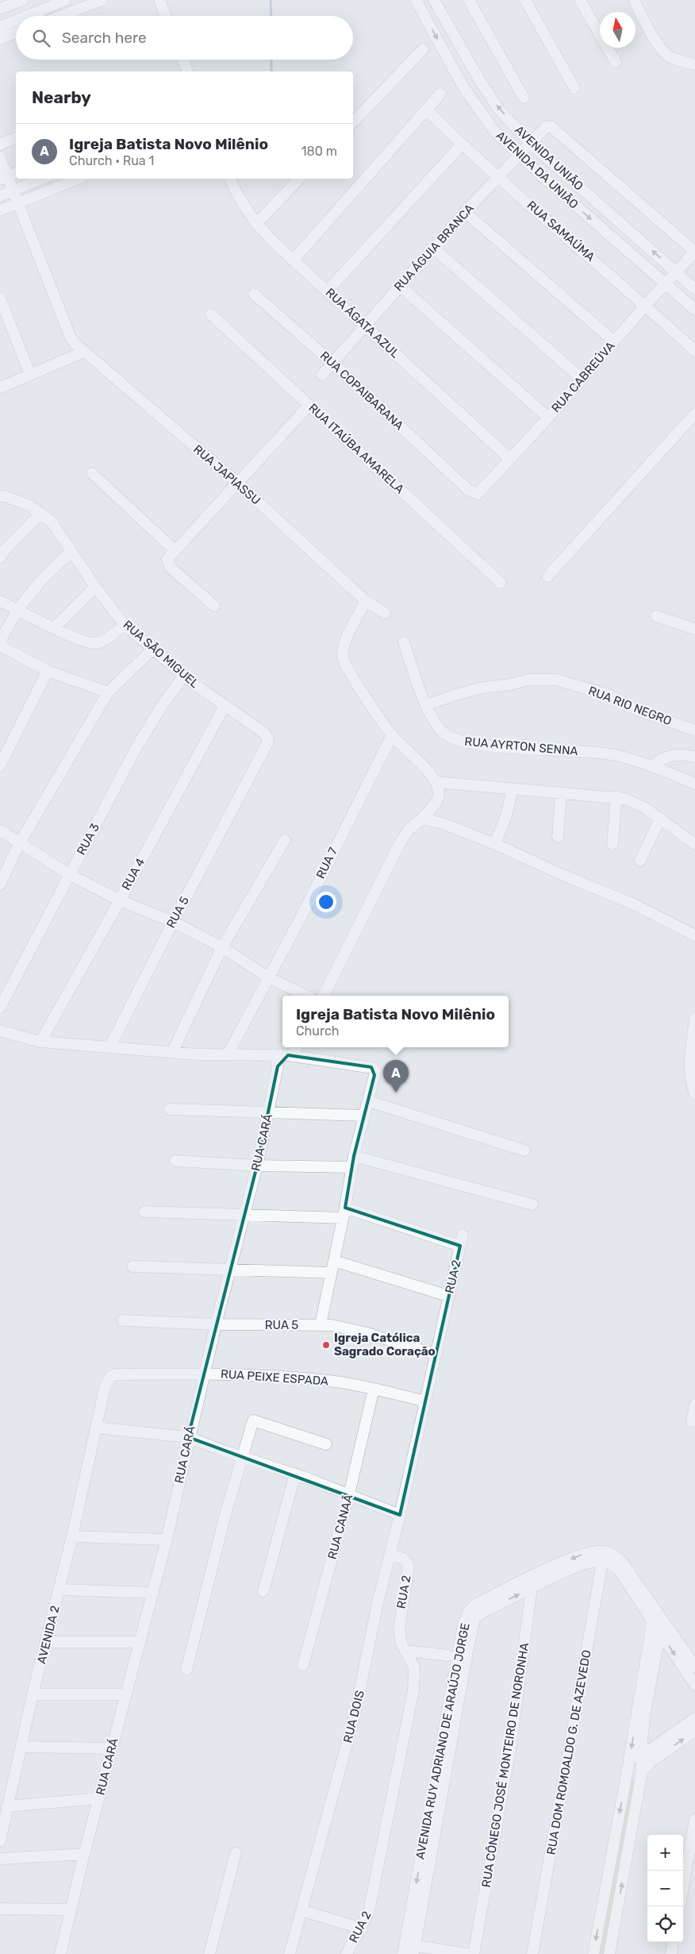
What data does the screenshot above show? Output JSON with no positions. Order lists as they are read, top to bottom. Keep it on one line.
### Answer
{"streets":{"street":["AVENIDA UNIÃO","AVENIDA DA UNIÃO","RUA SAMAÚMA","RUA ÁGUIA BRANCA","RUA ÁGATA AZUL","RUA CABREÚVA","RUA COPAIBARANA","RUA ITAÚBA AMARELA","RUA JAPIASSU","RUA SÃO MIGUEL","RUA RIO NEGRO","RUA AYRTON SENNA","RUA 3","RUA 7","RUA 4","RUA 5","RUA CARÁ","RUA 2","RUA PEIXE ESPADA","RUA CANAÃ","AVENIDA 2","RUA DOIS","AVENIDA RUY ADRIANO DE ARAÚJO JORGE","RUA DOM ROMOALDO G. DE AZEVEDO","RUA CÔNEGO JOSÉ MONTEIRO DE NORONHA"]},"crossings":[["AVENIDA UNIÃO","RUA ÁGUIA BRANCA"],["AVENIDA UNIÃO","RUA CABREÚVA"],["AVENIDA DA UNIÃO","RUA ÁGUIA BRANCA"],["AVENIDA DA UNIÃO","RUA CABREÚVA"],["RUA SAMAÚMA","RUA ÁGUIA BRANCA"],["RUA SAMAÚMA","RUA CABREÚVA"],["RUA ÁGUIA BRANCA","RUA ÁGATA AZUL"],["RUA ÁGUIA BRANCA","RUA CABREÚVA"],["RUA ÁGUIA BRANCA","RUA COPAIBARANA"],["RUA ÁGATA AZUL","RUA CABREÚVA"],["RUA CABREÚVA","RUA COPAIBARANA"],["RUA SÃO MIGUEL","RUA 3"],["RUA SÃO MIGUEL","RUA 4"],["RUA SÃO MIGUEL","RUA 5"],["RUA RIO NEGRO","RUA AYRTON SENNA"],["RUA 5","RUA CARÁ"],["RUA 5","RUA 2"],["RUA CARÁ","RUA PEIXE ESPADA"],["RUA 2","RUA PEIXE ESPADA"],["RUA 2","RUA DOIS"],["RUA PEIXE ESPADA","RUA CANAÃ"],["RUA PEIXE ESPADA","AVENIDA 2"],["AVENIDA RUY ADRIANO DE ARAÚJO JORGE","RUA DOM ROMOALDO G. DE AZEVEDO"],["AVENIDA RUY ADRIANO DE ARAÚJO JORGE","RUA CÔNEGO JOSÉ MONTEIRO DE NORONHA"]],"places":["Igreja Católica Sagrado Coração"],"north":"top","page":{"search":"Search here","heading":"Nearby","list":[{"mark":"A","name":"Igreja Batista Novo Milênio","note":"Church · Rua 1","value":"180 m"}],"popup":["Igreja Batista Novo Milênio","Church"],"pins":"A","map_buttons":["+","−"]}}
